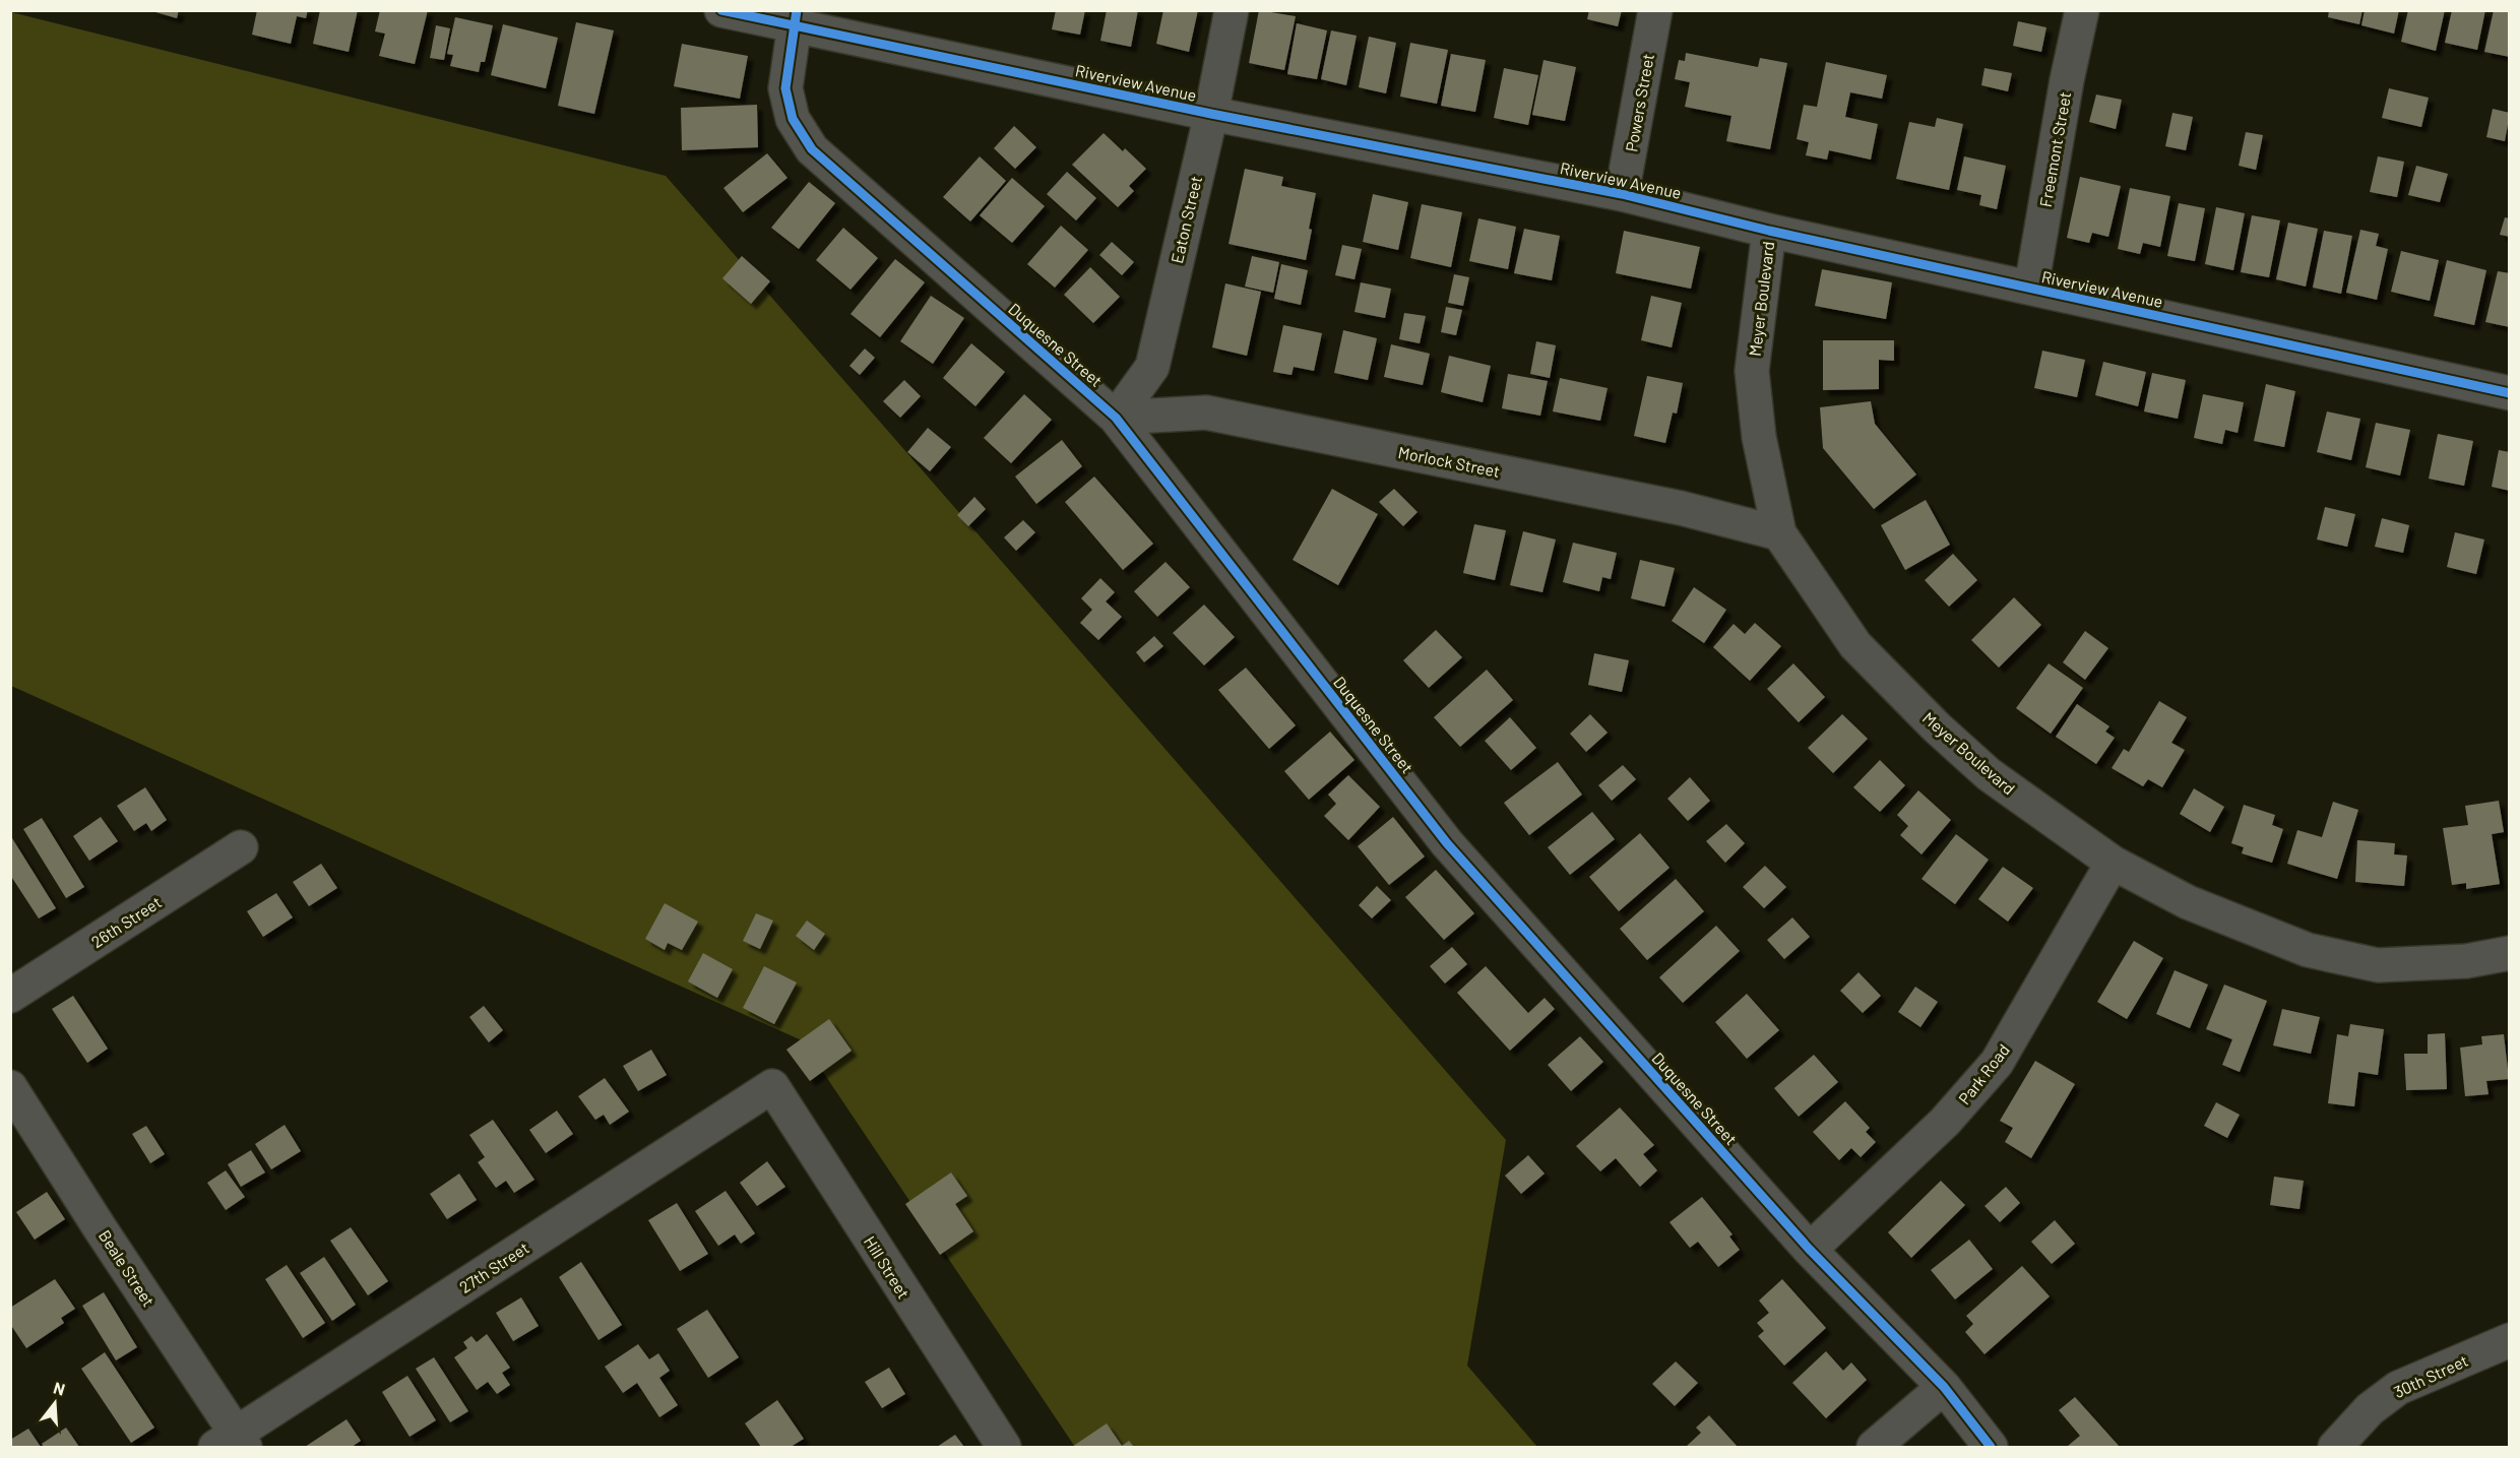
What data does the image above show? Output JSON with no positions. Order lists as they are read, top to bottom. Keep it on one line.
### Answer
{"streets":{"street":["Riverview Avenue","Powers Street","Freemont Street","Eaton Street","Meyer Boulevard","Duquesne Street","Morlock Street","26th Street","Park Road","27th Street","Hill Street","Beale Street","30th Street"]},"crossings":[["Riverview Avenue","Powers Street"],["Riverview Avenue","Freemont Street"],["Riverview Avenue","Eaton Street"],["Riverview Avenue","Meyer Boulevard"],["Riverview Avenue","Duquesne Street"],["Eaton Street","Duquesne Street"],["Eaton Street","Morlock Street"],["Meyer Boulevard","Morlock Street"],["Meyer Boulevard","Park Road"],["Duquesne Street","Morlock Street"],["Duquesne Street","Park Road"],["27th Street","Hill Street"],["27th Street","Beale Street"]],"north":"top"}
